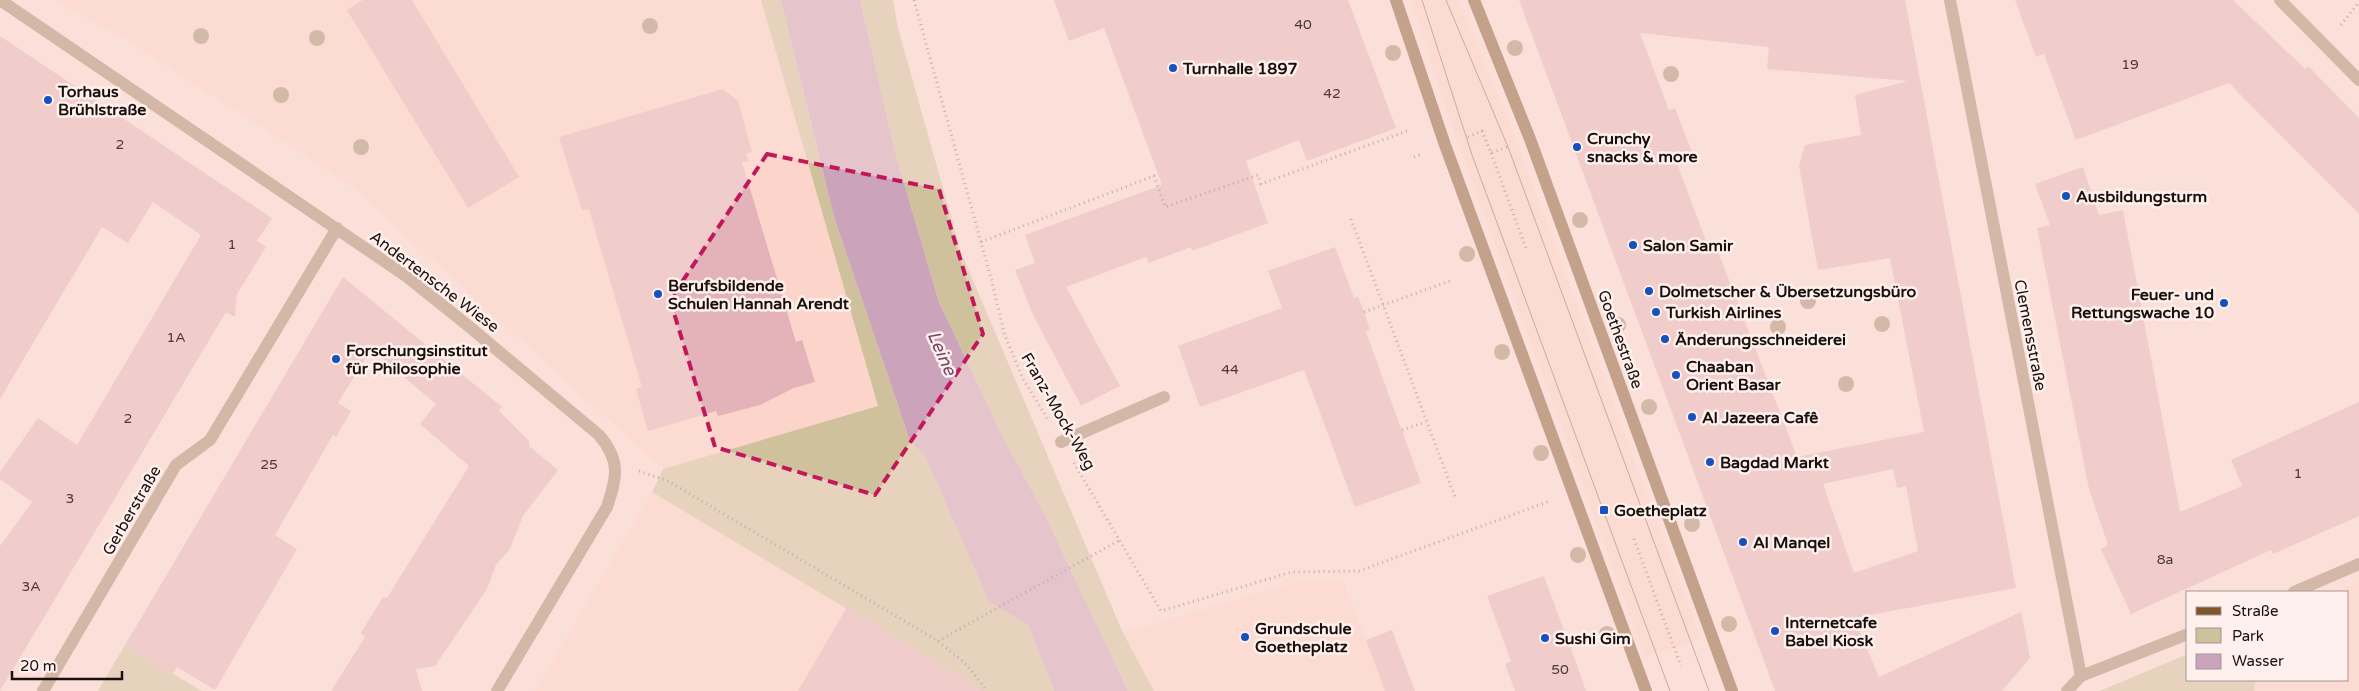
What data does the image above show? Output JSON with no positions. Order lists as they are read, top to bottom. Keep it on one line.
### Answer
{"streets":{"street":["Andertensche Wiese","Clemensstraße","Goethestraße","Gerberstraße"],"path":["Franz-Mock-Weg"]},"crossings":[["Andertensche Wiese","Gerberstraße"]],"water":["Leine"],"places":{"other":["Turnhalle 1897","Torhaus Brühlstraße","Crunchy snacks & more","Ausbildungsturm","Salon Samir","Dolmetscher & Übersetzungsbüro","Berufsbildende Schulen Hannah Arendt","Feuer- und Rettungswache 10","Turkish Airlines","Änderungsschneiderei","Forschungsinstitut für Philosophie","Chaaban Orient Basar","Al Jazeera Cafê","Bagdad Markt","Al Manqel","Internetcafe Babel Kiosk","Grundschule Goetheplatz","Sushi Gim"],"transit":["Goetheplatz"]},"house_numbers":["40","19","42","2","1","1A","44","2","25","1","3","8a","3A","50"],"legend":["Straße","Park","Wasser"],"scale_bar":"20 m"}
